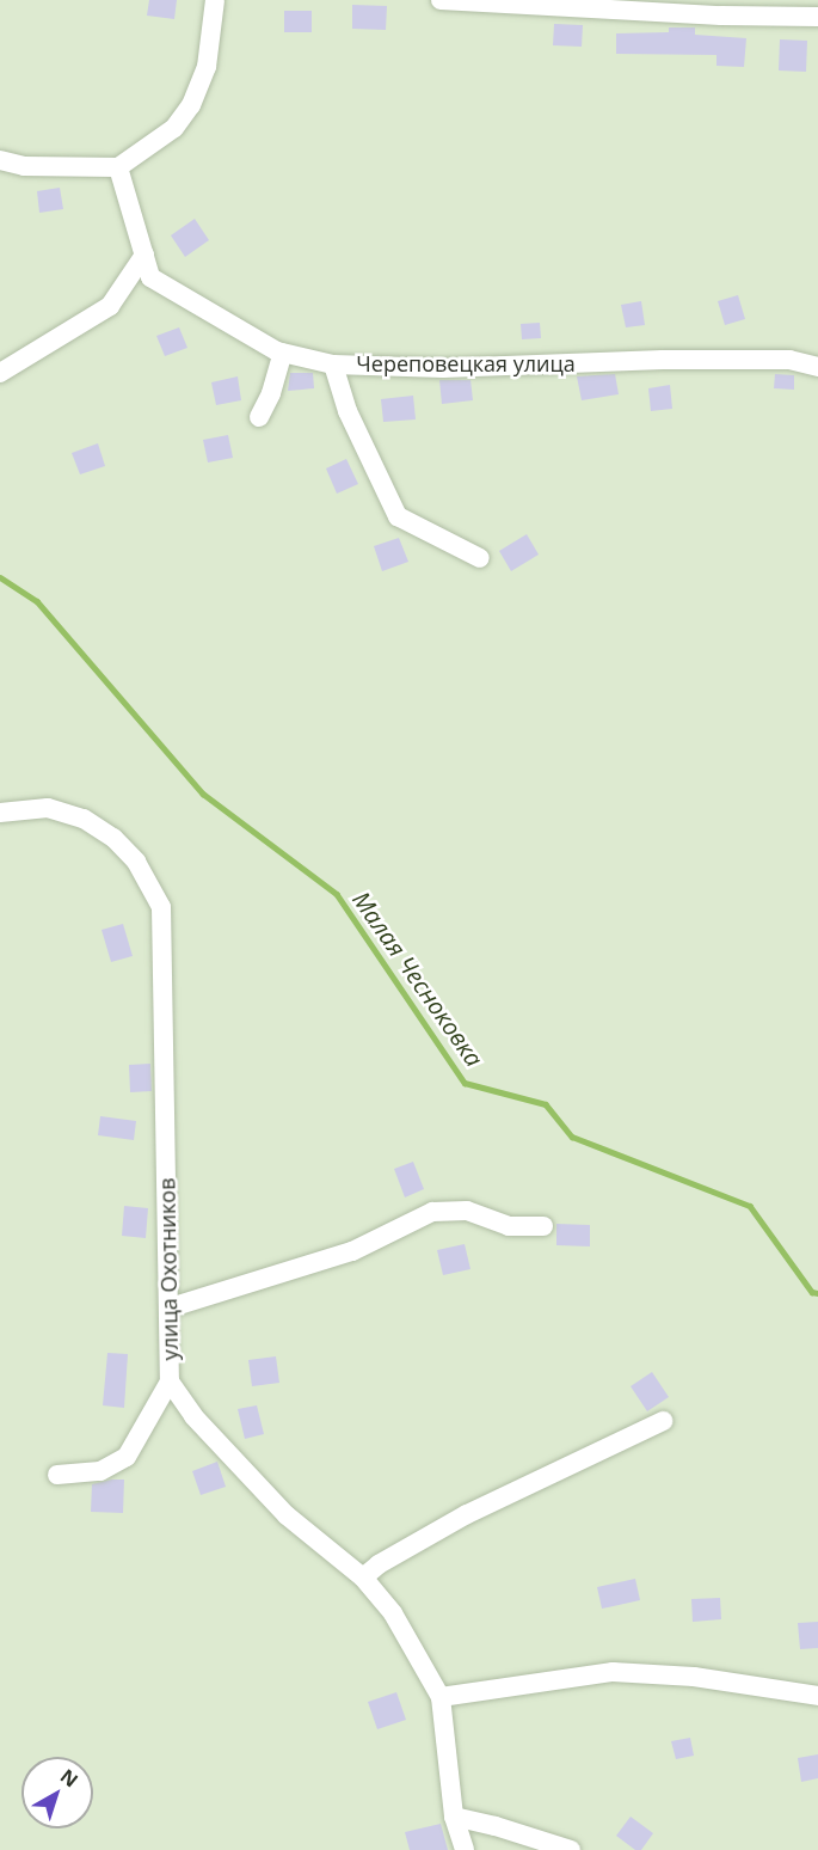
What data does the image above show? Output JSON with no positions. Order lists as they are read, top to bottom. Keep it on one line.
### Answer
{"streets":{"street":["Череповецкая улица","улица Охотников"]},"water":["Малая Чесноковка"],"north":"top right"}
